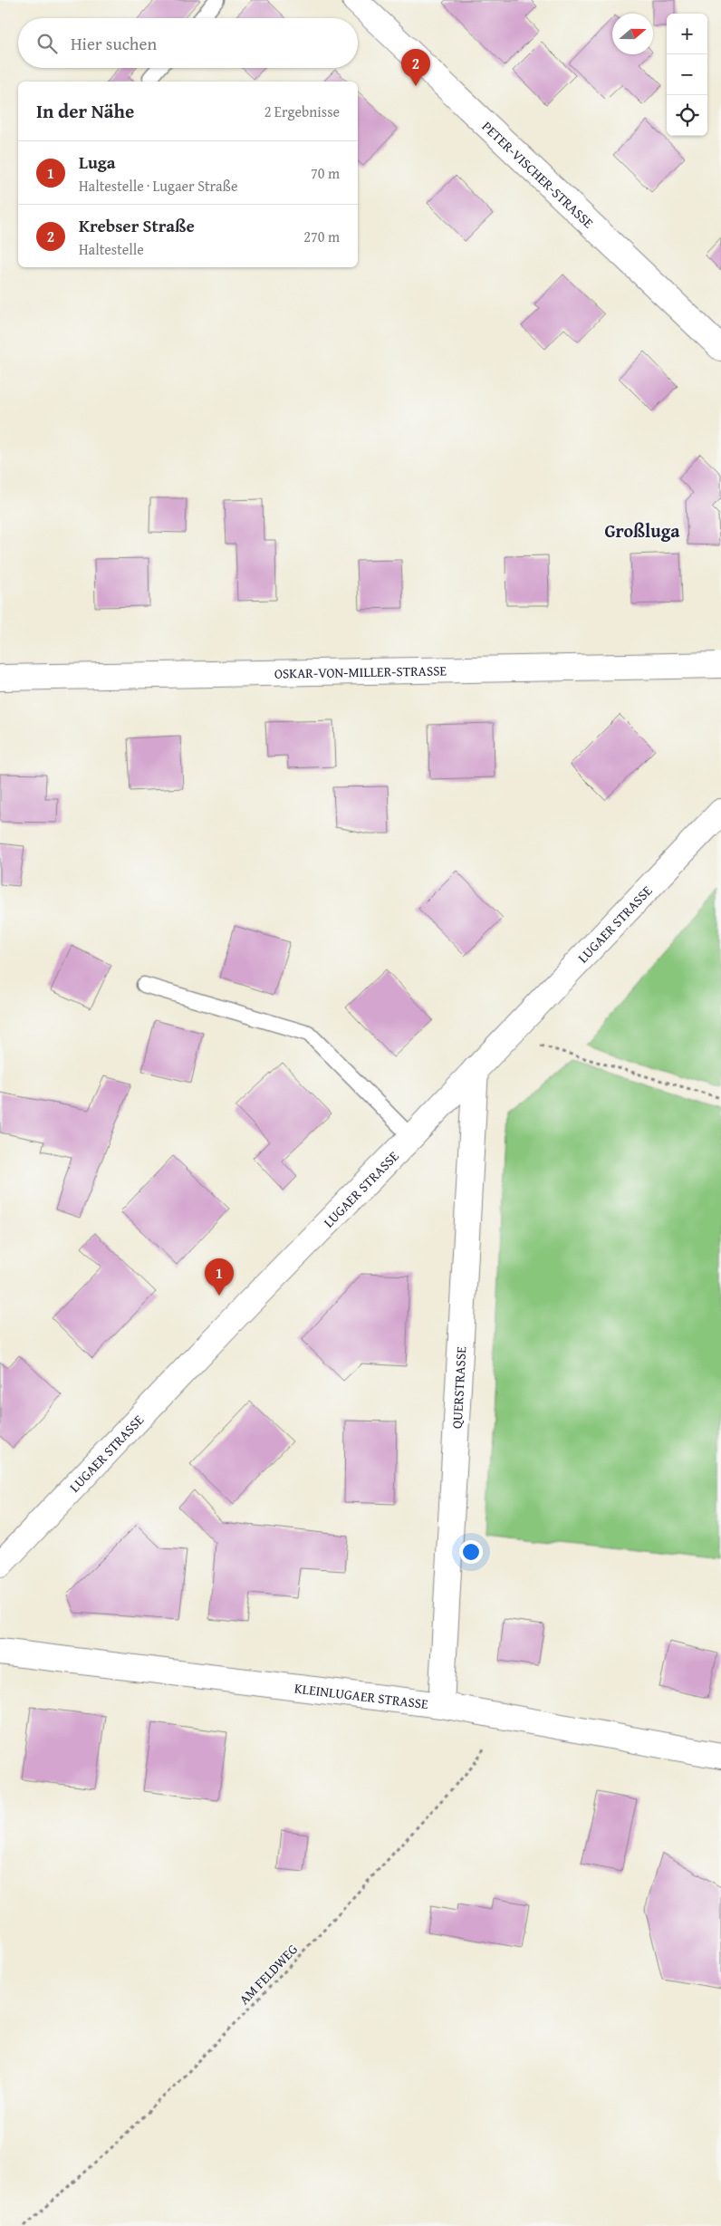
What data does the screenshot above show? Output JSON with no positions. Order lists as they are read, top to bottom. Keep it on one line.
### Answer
{"streets":{"street":["PETER-VISCHER-STRASSE","OSKAR-VON-MILLER-STRASSE","LUGAER STRASSE","QUERSTRASSE","KLEINLUGAER STRASSE"],"path":["AM FELDWEG"]},"crossings":[["LUGAER STRASSE","QUERSTRASSE"],["QUERSTRASSE","KLEINLUGAER STRASSE"],["KLEINLUGAER STRASSE","AM FELDWEG"]],"districts":["Großluga"],"north":"right","page":{"map_buttons":["+","−"],"search":"Hier suchen","pins":["2","1"],"heading":["In der Nähe","2 Ergebnisse"],"list":[{"mark":"1","name":"Luga","note":"Haltestelle · Lugaer Straße","value":"70 m"},{"mark":"2","name":"Krebser Straße","note":"Haltestelle","value":"270 m"}]}}
